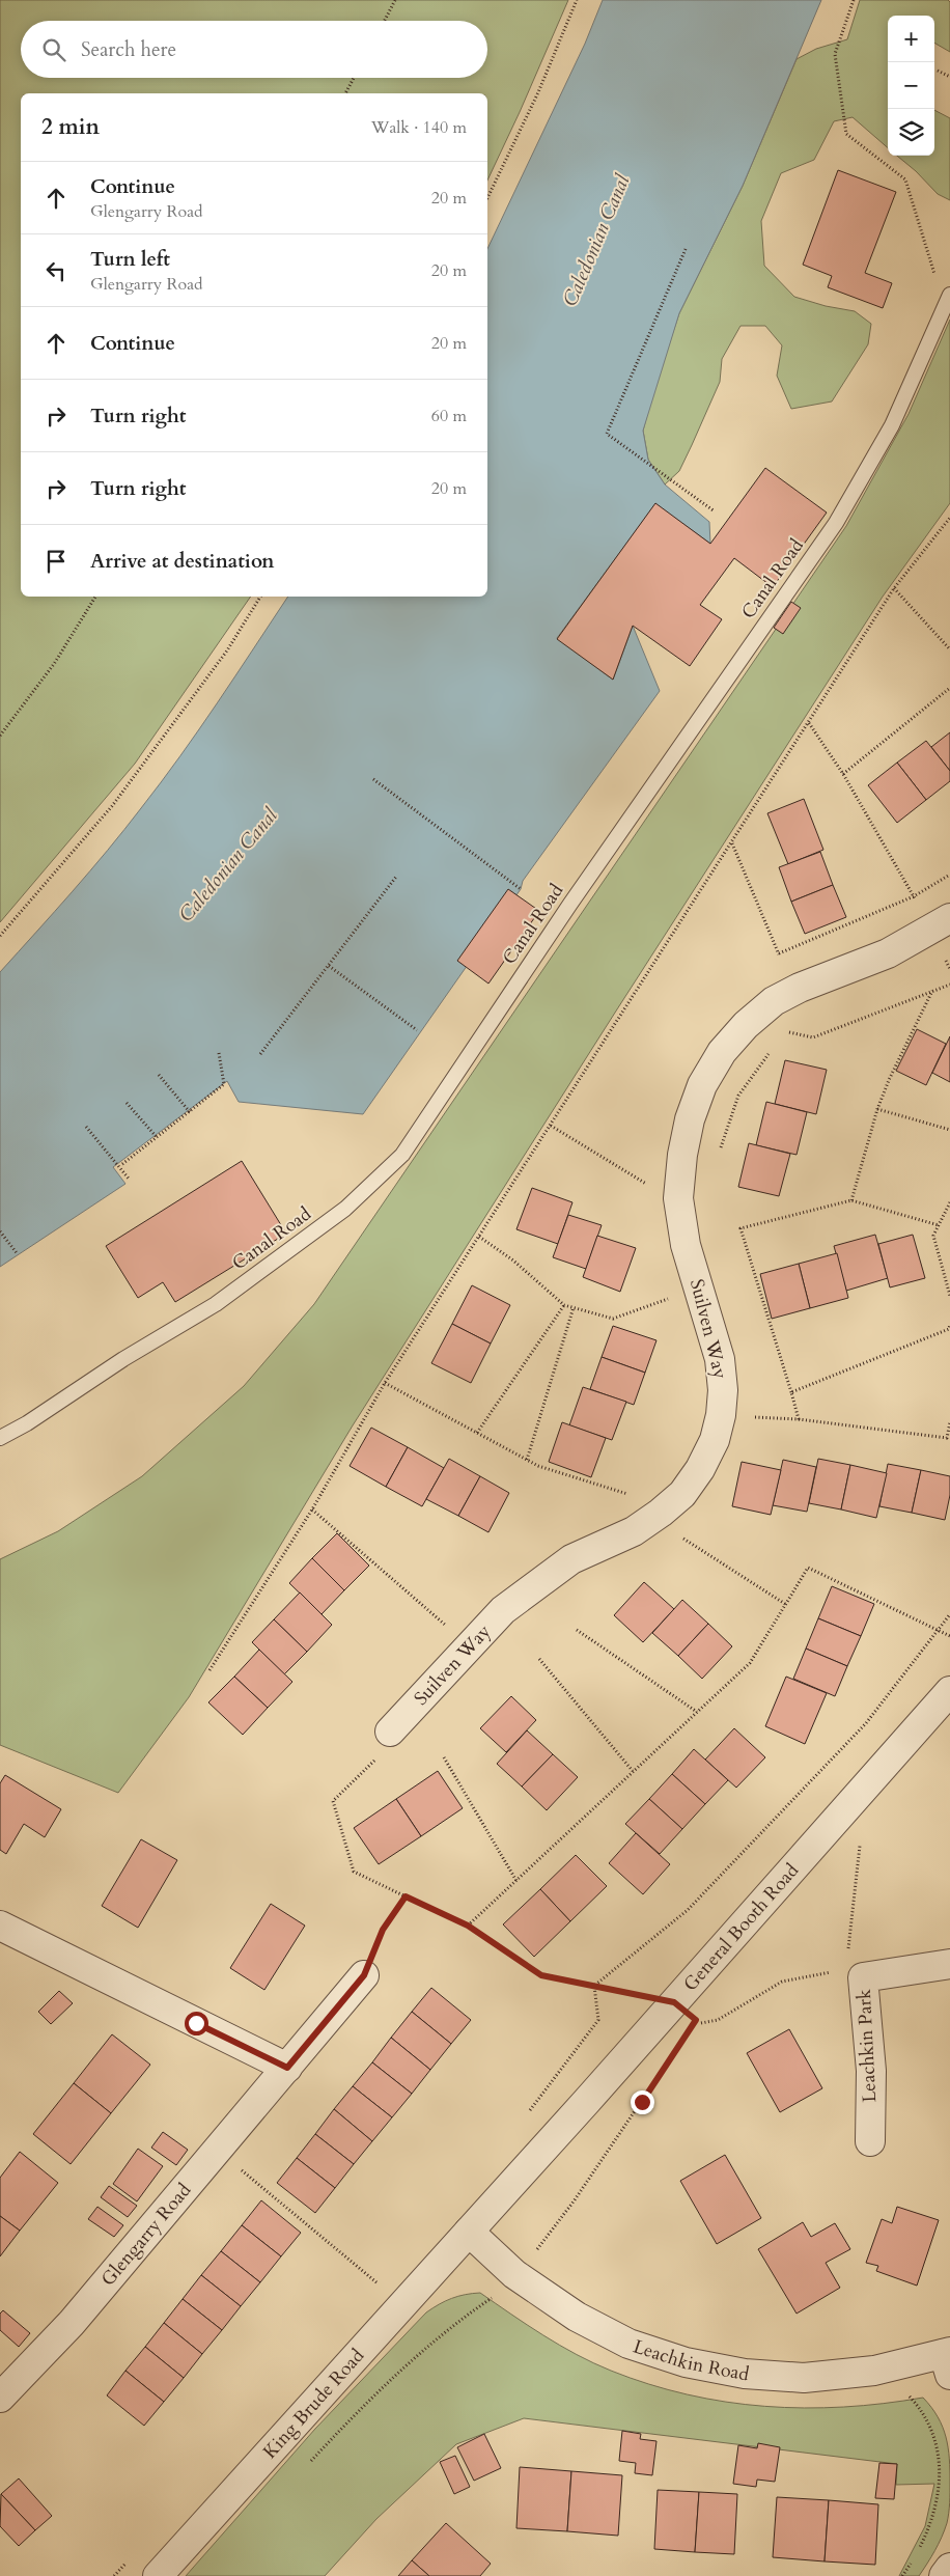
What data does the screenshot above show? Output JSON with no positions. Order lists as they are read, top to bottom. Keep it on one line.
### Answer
{"streets":{"street":["Suilven Way","General Booth Road","Leachkin Park","Glengarry Road","Leachkin Road","King Brude Road"],"lane":["Canal Road"]},"crossings":[["General Booth Road","Leachkin Road"],["General Booth Road","King Brude Road"],["Leachkin Road","King Brude Road"]],"water":["Caledonian Canal"],"page":{"map_buttons":["+","−"],"search":"Search here","heading":["2 min","Walk · 140 m"],"list":[["Continue","Glengarry Road","20 m"],["Turn left","Glengarry Road","20 m"],["Continue","20 m"],["Turn right","60 m"],["Turn right","20 m"],"Arrive at destination"]}}
